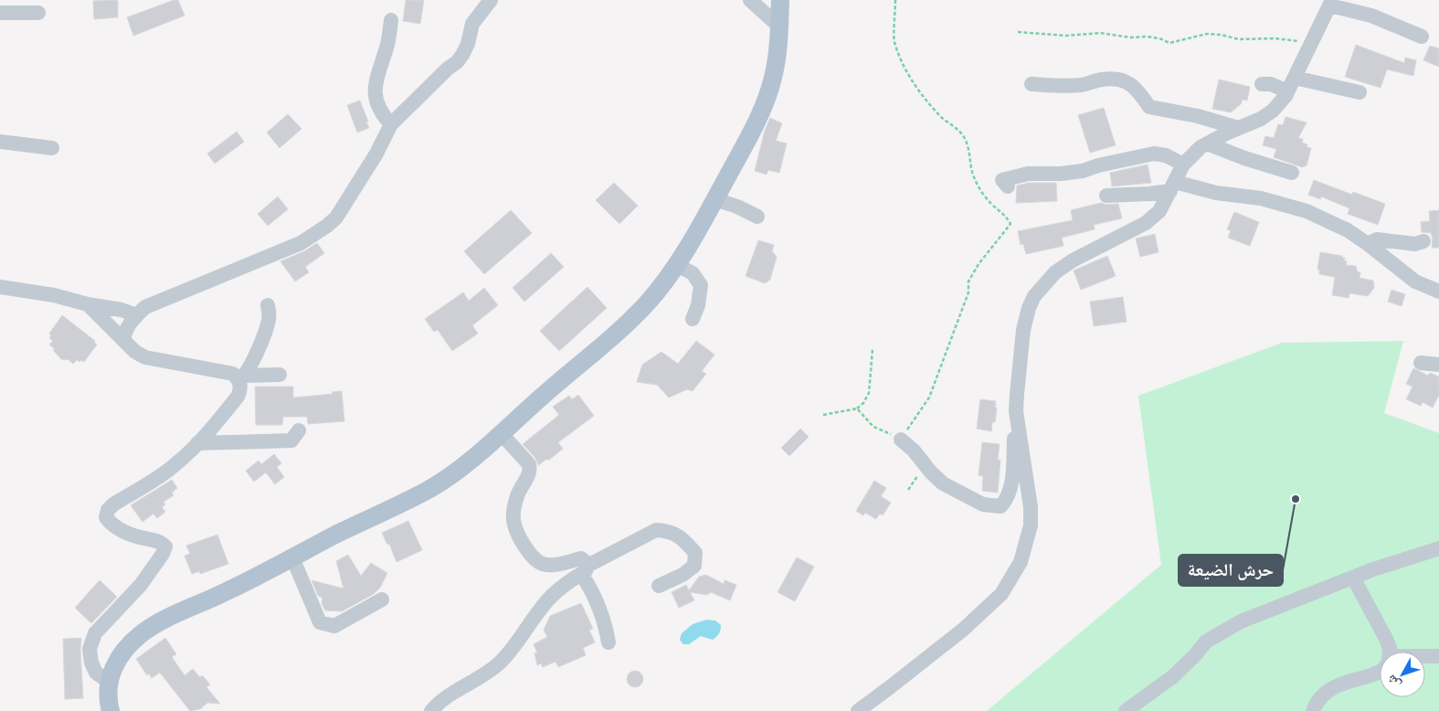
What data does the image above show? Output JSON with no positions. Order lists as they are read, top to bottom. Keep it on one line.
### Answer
{"places":["حرش الضيعة"],"north":"bottom left"}
